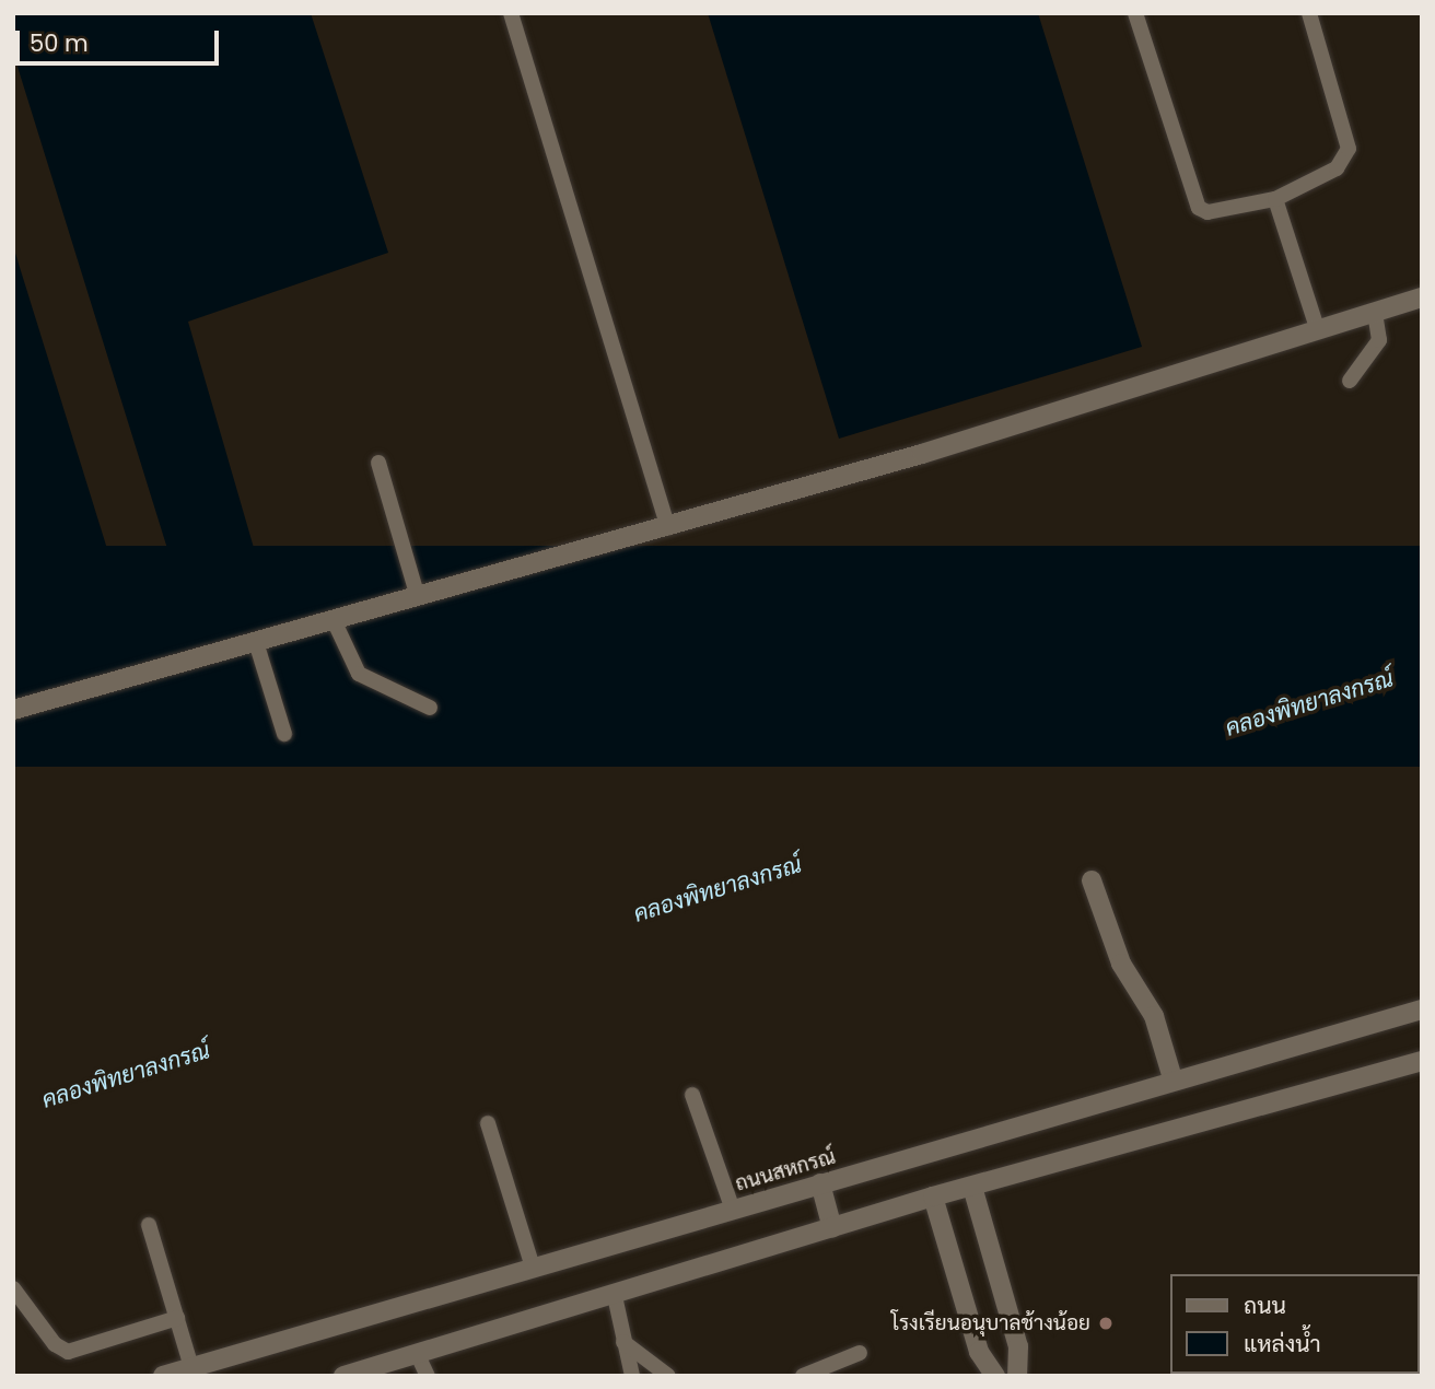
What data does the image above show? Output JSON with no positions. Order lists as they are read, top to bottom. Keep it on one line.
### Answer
{"streets":{"main road":["ถนนสหกรณ์"]},"water":["คลองพิทยาลงกรณ์"],"places":["โรงเรียนอนุบาลช้างน้อย"],"legend":["ถนน","แหล่งน้ำ"],"scale_bar":"50 m"}
